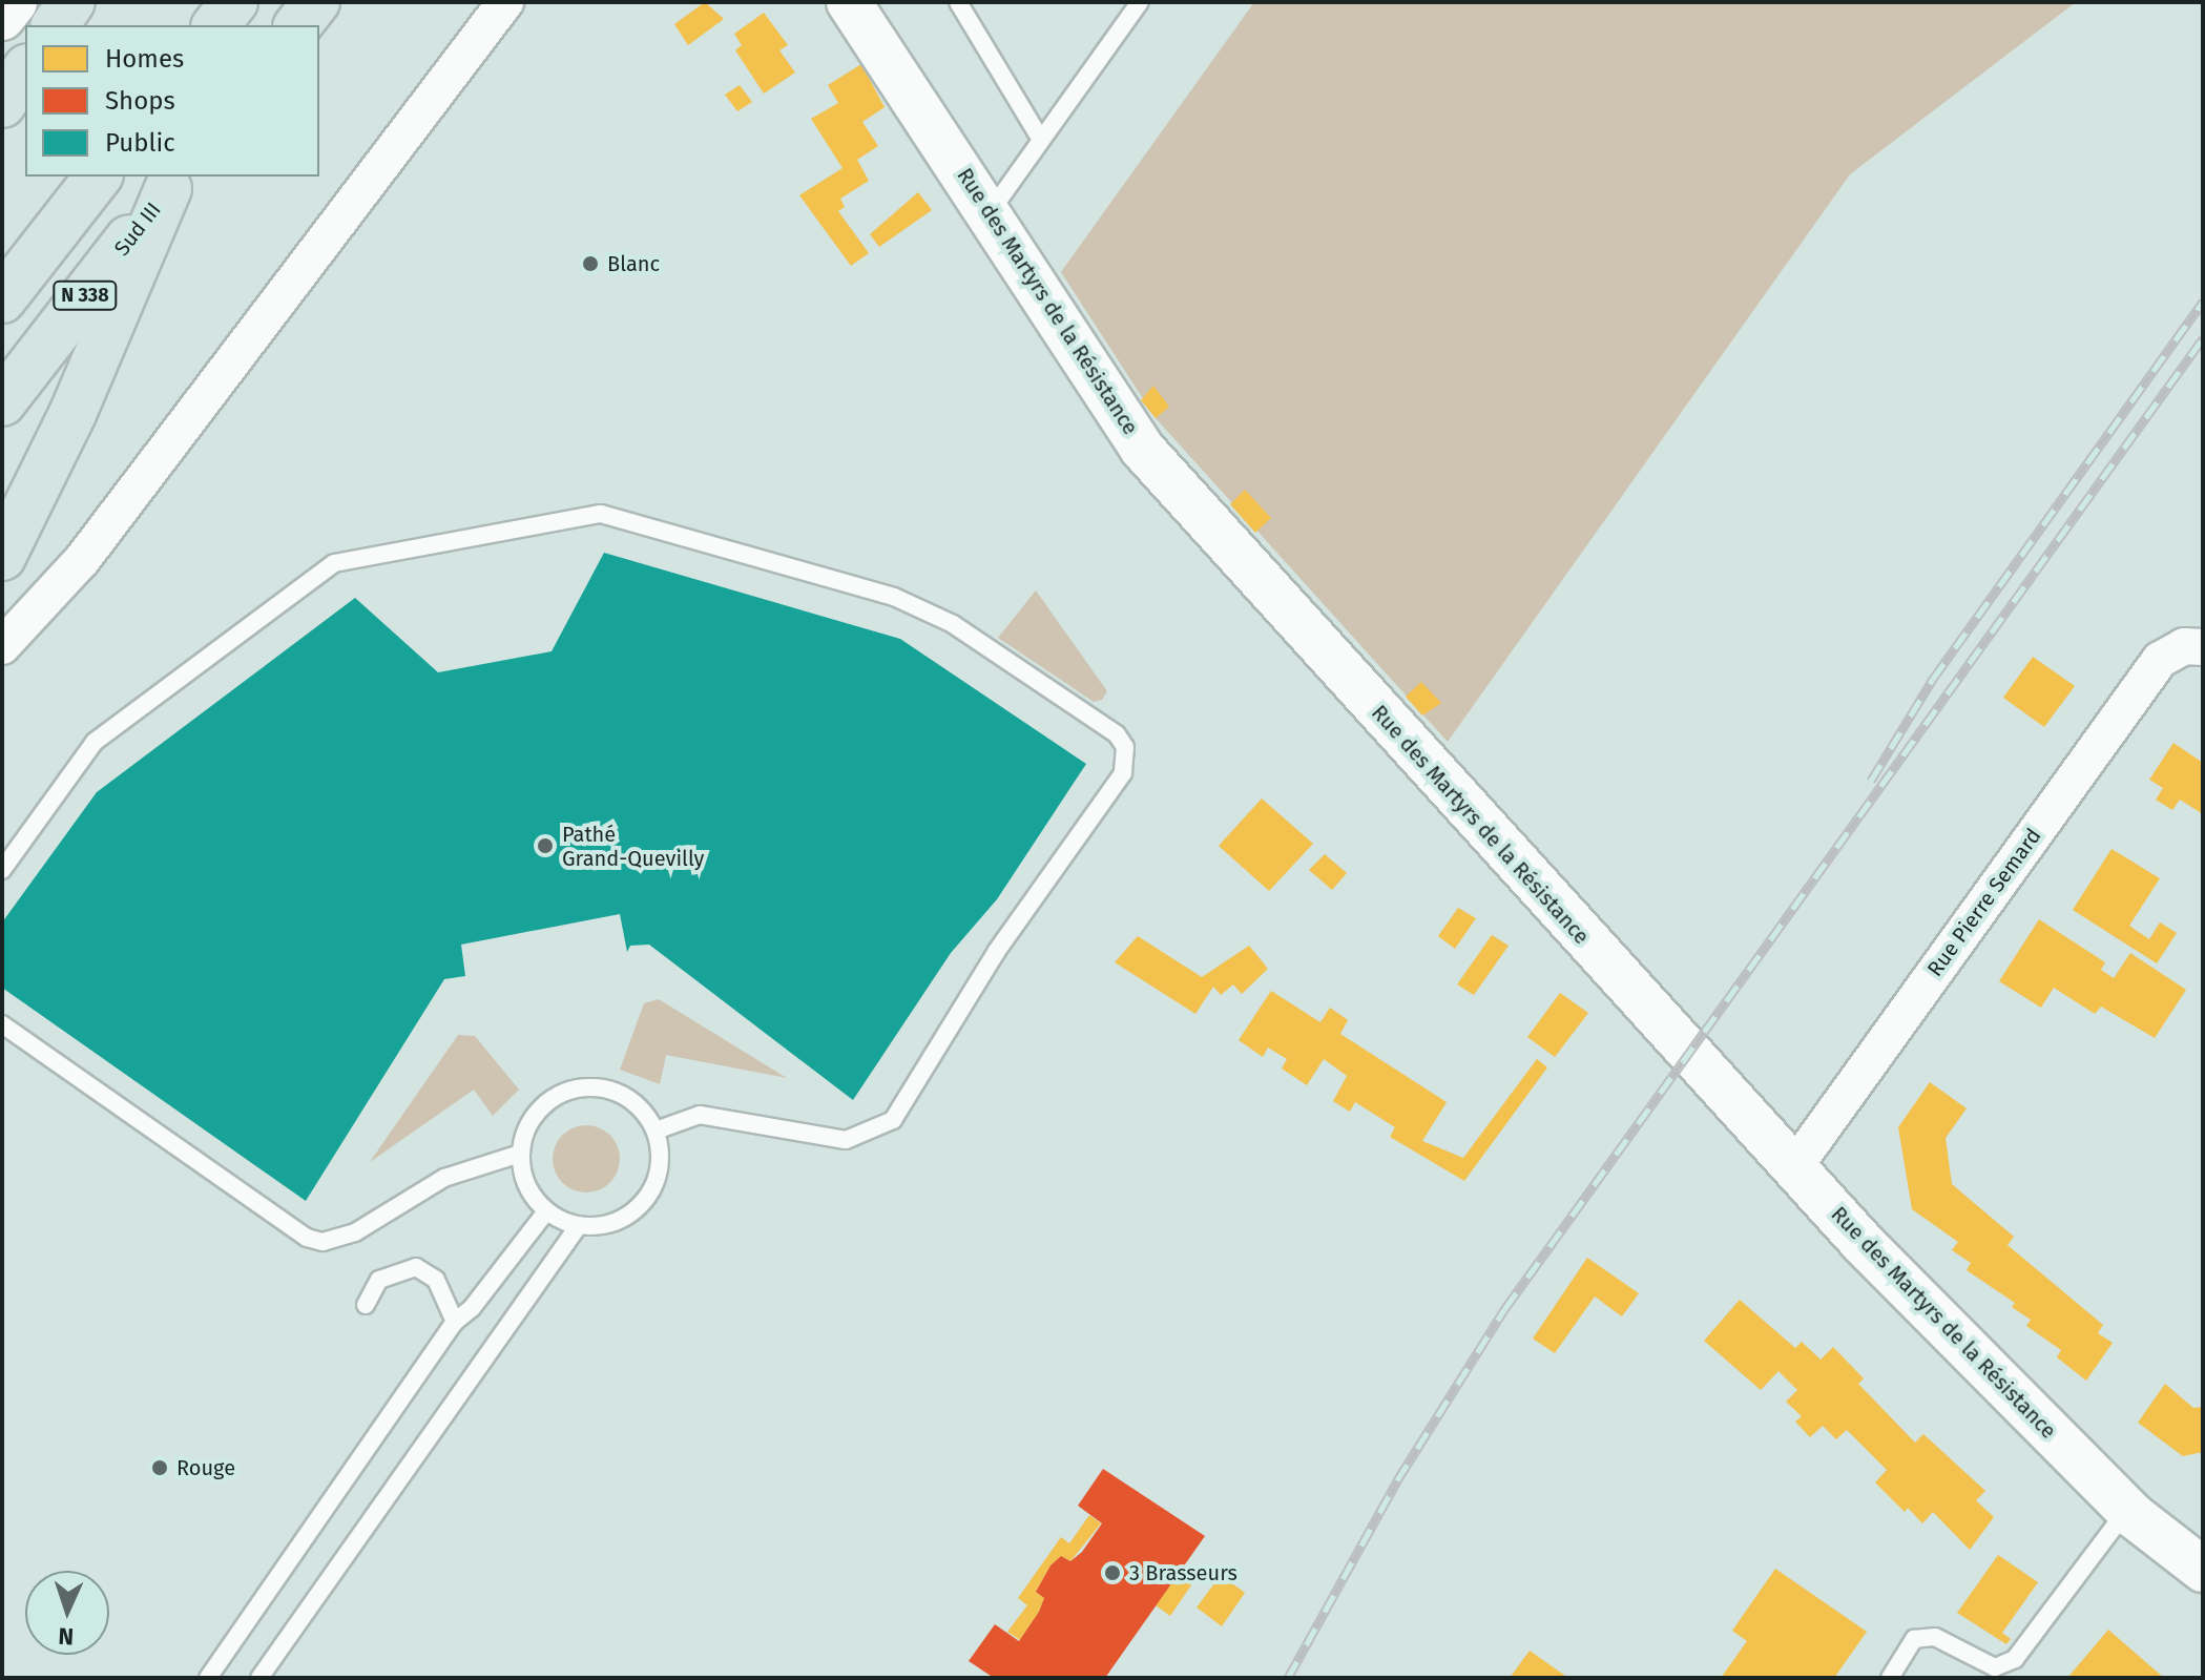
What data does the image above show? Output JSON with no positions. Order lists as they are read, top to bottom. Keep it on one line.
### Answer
{"streets":{"highway":["Sud III","N 338"],"street":["Rue des Martyrs de la Résistance","Rue Pierre Semard"]},"crossings":[["Rue des Martyrs de la Résistance","Rue Pierre Semard"]],"places":["Blanc","Pathé Grand-Quevilly","Rouge","3 Brasseurs"],"legend":["Homes","Shops","Public"],"north":"bottom"}
